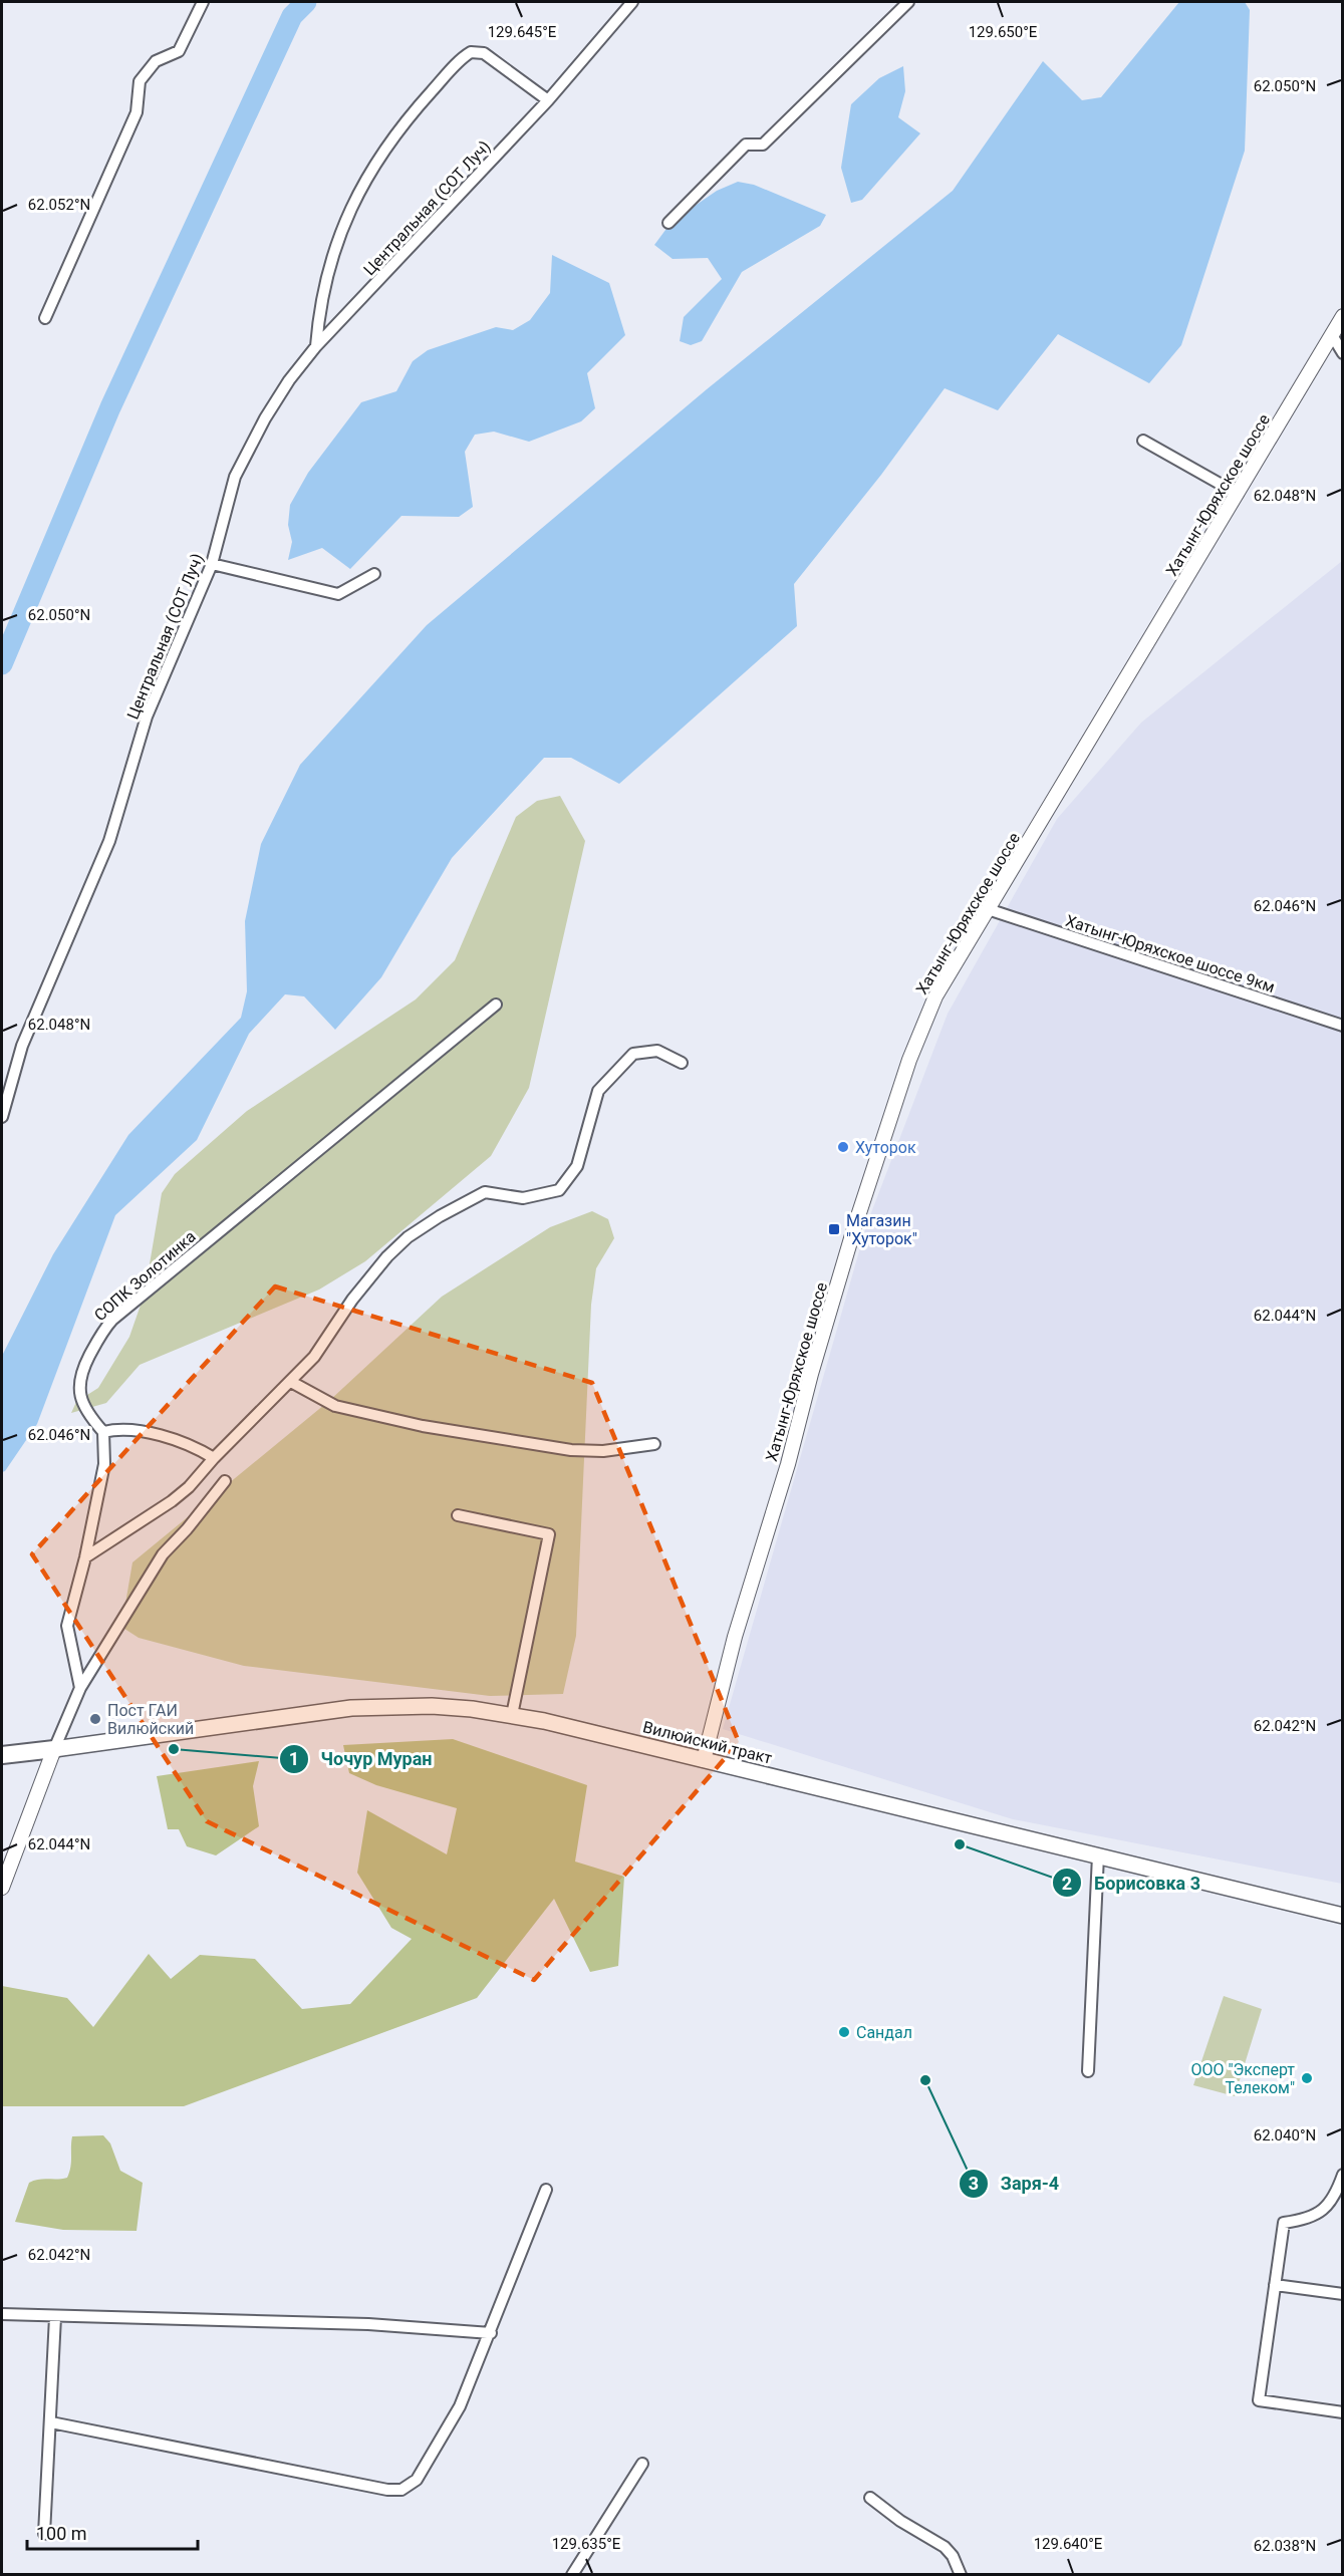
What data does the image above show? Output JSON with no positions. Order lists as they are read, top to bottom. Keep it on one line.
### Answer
{"streets":{"main road":["Хатынг-Юряхское шоссе","Вилюйский тракт"],"street":["Центральная (СОТ Луч)","Хатынг-Юряхское шоссе 9км","СОПК Золотинка"]},"crossings":[["Хатынг-Юряхское шоссе","Хатынг-Юряхское шоссе 9км"],["Хатынг-Юряхское шоссе","Вилюйский тракт"]],"places":{"other":["Хуторок","Пост ГАИ Вилюйский","Чочур Муран","Борисовка 3","Сандал","ООО \"Эксперт Телеком\"","Заря-4"],"transit":["Магазин \"Хуторок\""]},"scale_bar":"100 m","coordinates":["129.645°E","129.650°E","62.050°N","62.052°N","62.048°N","62.046°N","62.044°N","62.042°N","62.040°N","129.635°E","129.640°E","62.038°N"]}
